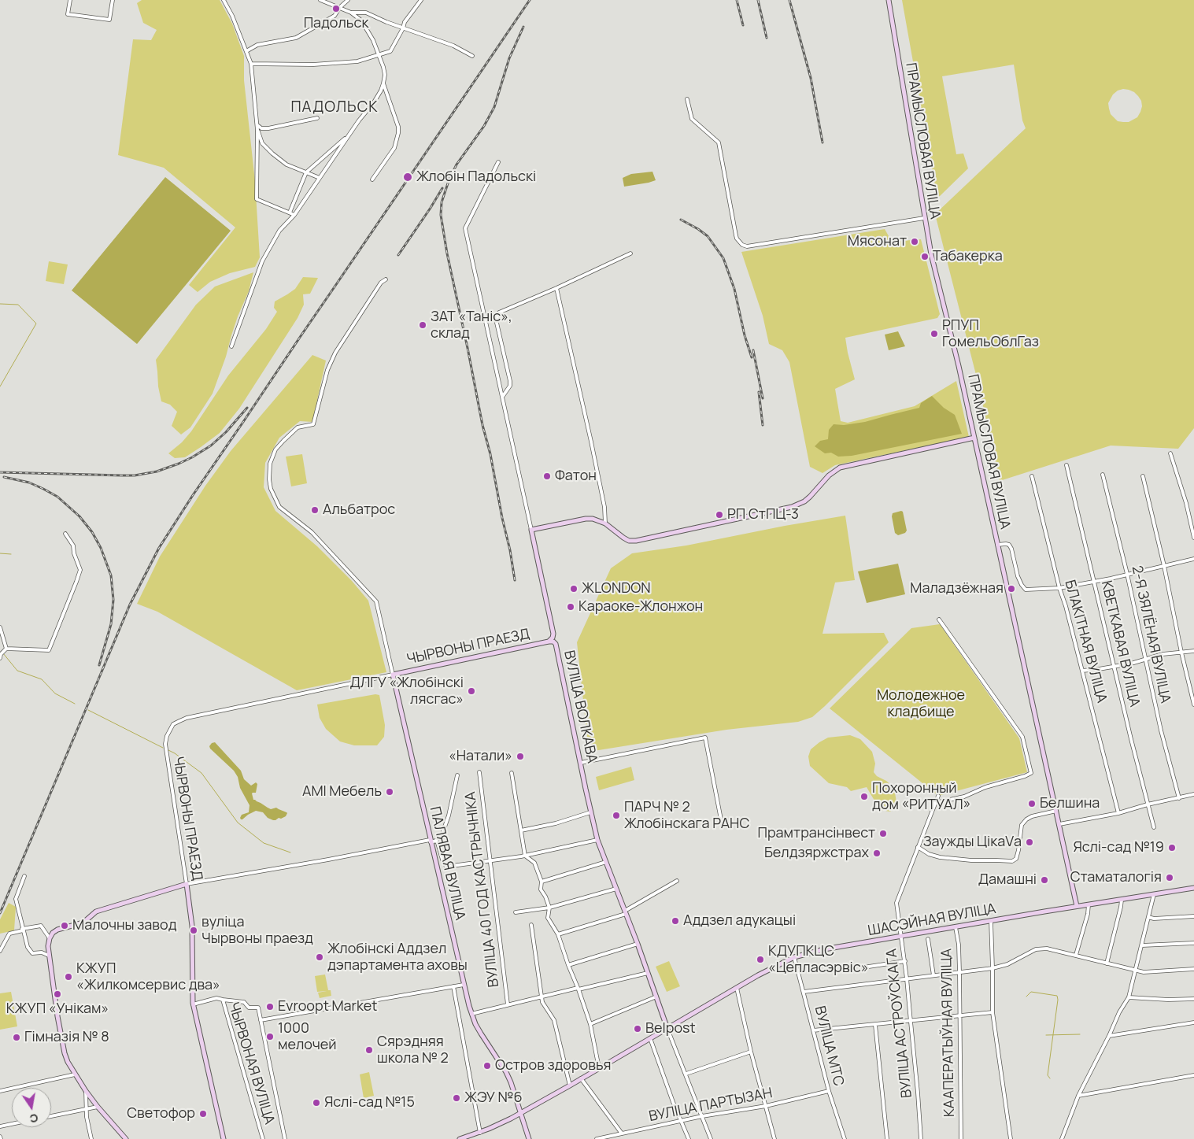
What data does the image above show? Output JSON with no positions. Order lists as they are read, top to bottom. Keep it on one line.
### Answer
{"streets":{"street":["ПРАМЫСЛОВАЯ ВУЛІЦА","2-Я ЗЯЛЁНАЯ ВУЛІЦА","БЛАКІТНАЯ ВУЛІЦА","КВЕТКАВАЯ ВУЛІЦА","ЧЫРВОНЫ ПРАЕЗД","ВУЛІЦА ВОЛКАВА","ПАЛЯВАЯ ВУЛІЦА","ВУЛІЦА 40 ГОД КАСТРЫЧНІКА","ШАСЭЙНАЯ ВУЛІЦА","ВУЛІЦА АСТРОЎСКАГА","КААПЕРАТЫЎНАЯ ВУЛІЦА","ВУЛІЦА МТС","ЧЫРВОНАЯ ВУЛІЦА","ВУЛІЦА ПАРТЫЗАН"]},"crossings":[["ПРАМЫСЛОВАЯ ВУЛІЦА","ШАСЭЙНАЯ ВУЛІЦА"],["ЧЫРВОНЫ ПРАЕЗД","ВУЛІЦА ВОЛКАВА"],["ЧЫРВОНЫ ПРАЕЗД","ПАЛЯВАЯ ВУЛІЦА"],["ЧЫРВОНЫ ПРАЕЗД","ЧЫРВОНАЯ ВУЛІЦА"],["ВУЛІЦА ВОЛКАВА","ШАСЭЙНАЯ ВУЛІЦА"],["ВУЛІЦА ВОЛКАВА","ВУЛІЦА ПАРТЫЗАН"],["ПАЛЯВАЯ ВУЛІЦА","ШАСЭЙНАЯ ВУЛІЦА"],["ШАСЭЙНАЯ ВУЛІЦА","ВУЛІЦА АСТРОЎСКАГА"],["ШАСЭЙНАЯ ВУЛІЦА","КААПЕРАТЫЎНАЯ ВУЛІЦА"],["ШАСЭЙНАЯ ВУЛІЦА","ВУЛІЦА МТС"],["ВУЛІЦА МТС","ВУЛІЦА ПАРТЫЗАН"]],"districts":["ПАДОЛЬСК"],"parks":["Молодежное кладбище"],"places":["Падольск","Жлобін Падольскі","Мясонат","Табакерка","ЗАТ «Таніс», склад","РПУП ГомельОблГаз","Фатон","Альбатрос","РП СтПЦ-3","ЖLONDON","Маладзёжная","Караоке-Жлонжон","ДЛГУ «Жлобінскі лясгас»","«Натали»","AMI Мебель","Похоронный дом «РИТУАЛ»","Белшина","ПАРЧ № 2 Жлобінскага РАНС","Прамтрансінвест","Заужды ЦікаVа","Яслі-сад №19","Белдзяржстрах","Стаматалогія","Дамашні","Аддзел адукацыі","Малочны завод","вуліца Чырвоны праезд","Жлобінскі Аддзел дэпартамента аховы","КДУПКЦС «Цепласэрвіс»","КЖУП «Жилкомсервис два»","КЖУП «Унікам»","Evroopt Market","Belpost","1000 мелочей","Гімназія № 8","Сярэдняя школа № 2","Остров здоровья","ЖЭУ №6","Яслі-сад №15","Светофор"],"north":"bottom"}
